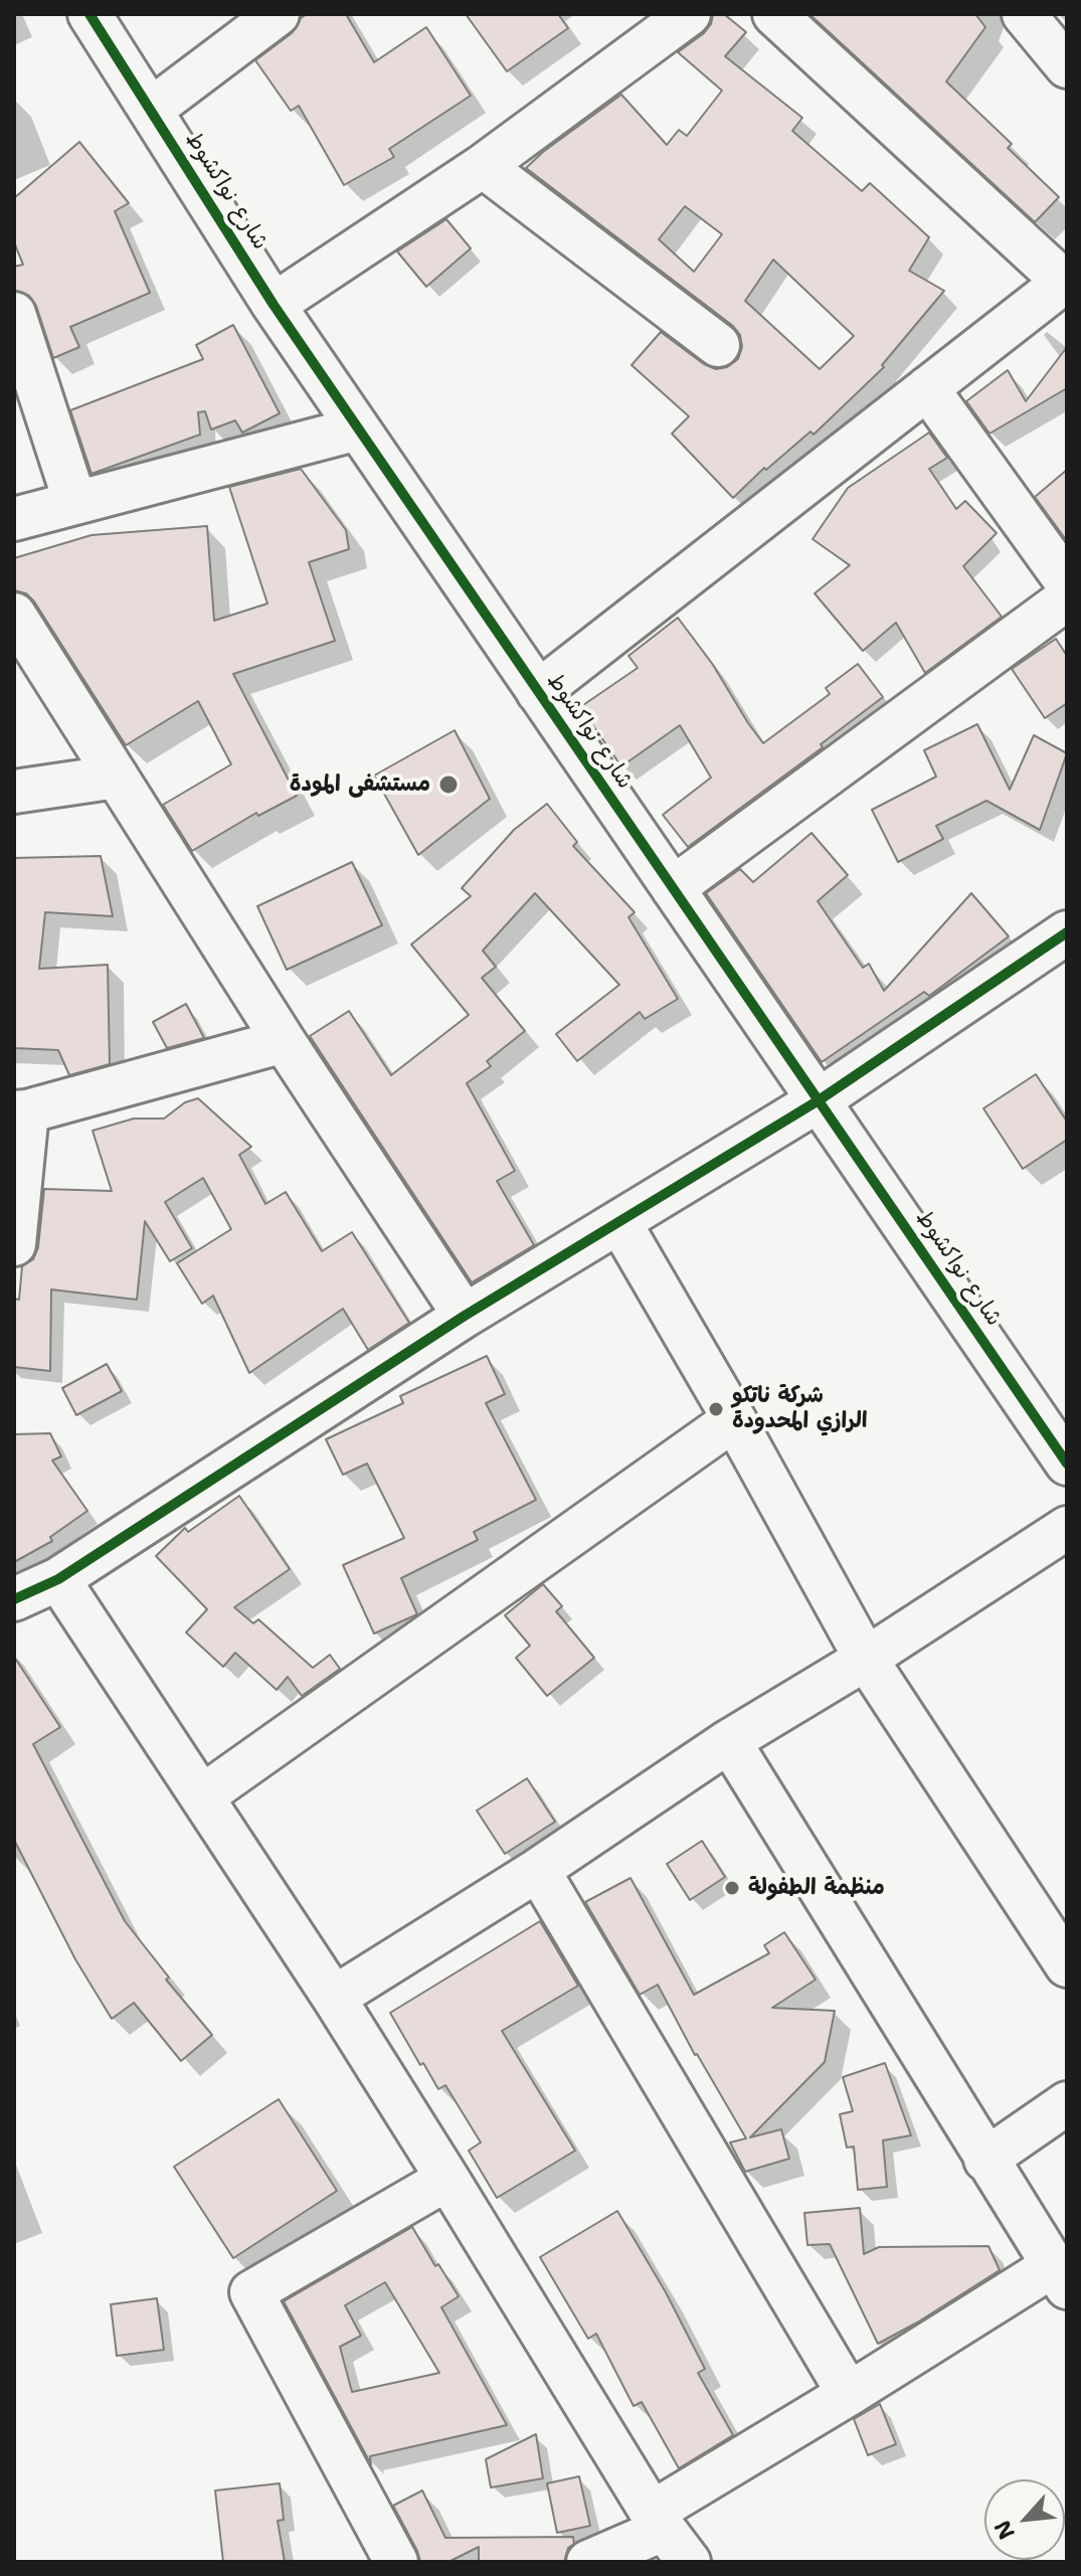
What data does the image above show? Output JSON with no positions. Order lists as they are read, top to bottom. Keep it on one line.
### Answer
{"streets":{"street":["شارع نواكشوط"]},"places":["مستشفى المودة","شركة ناتكو الرازي المحدودة","منظمة الطفولة"],"north":"bottom left"}
